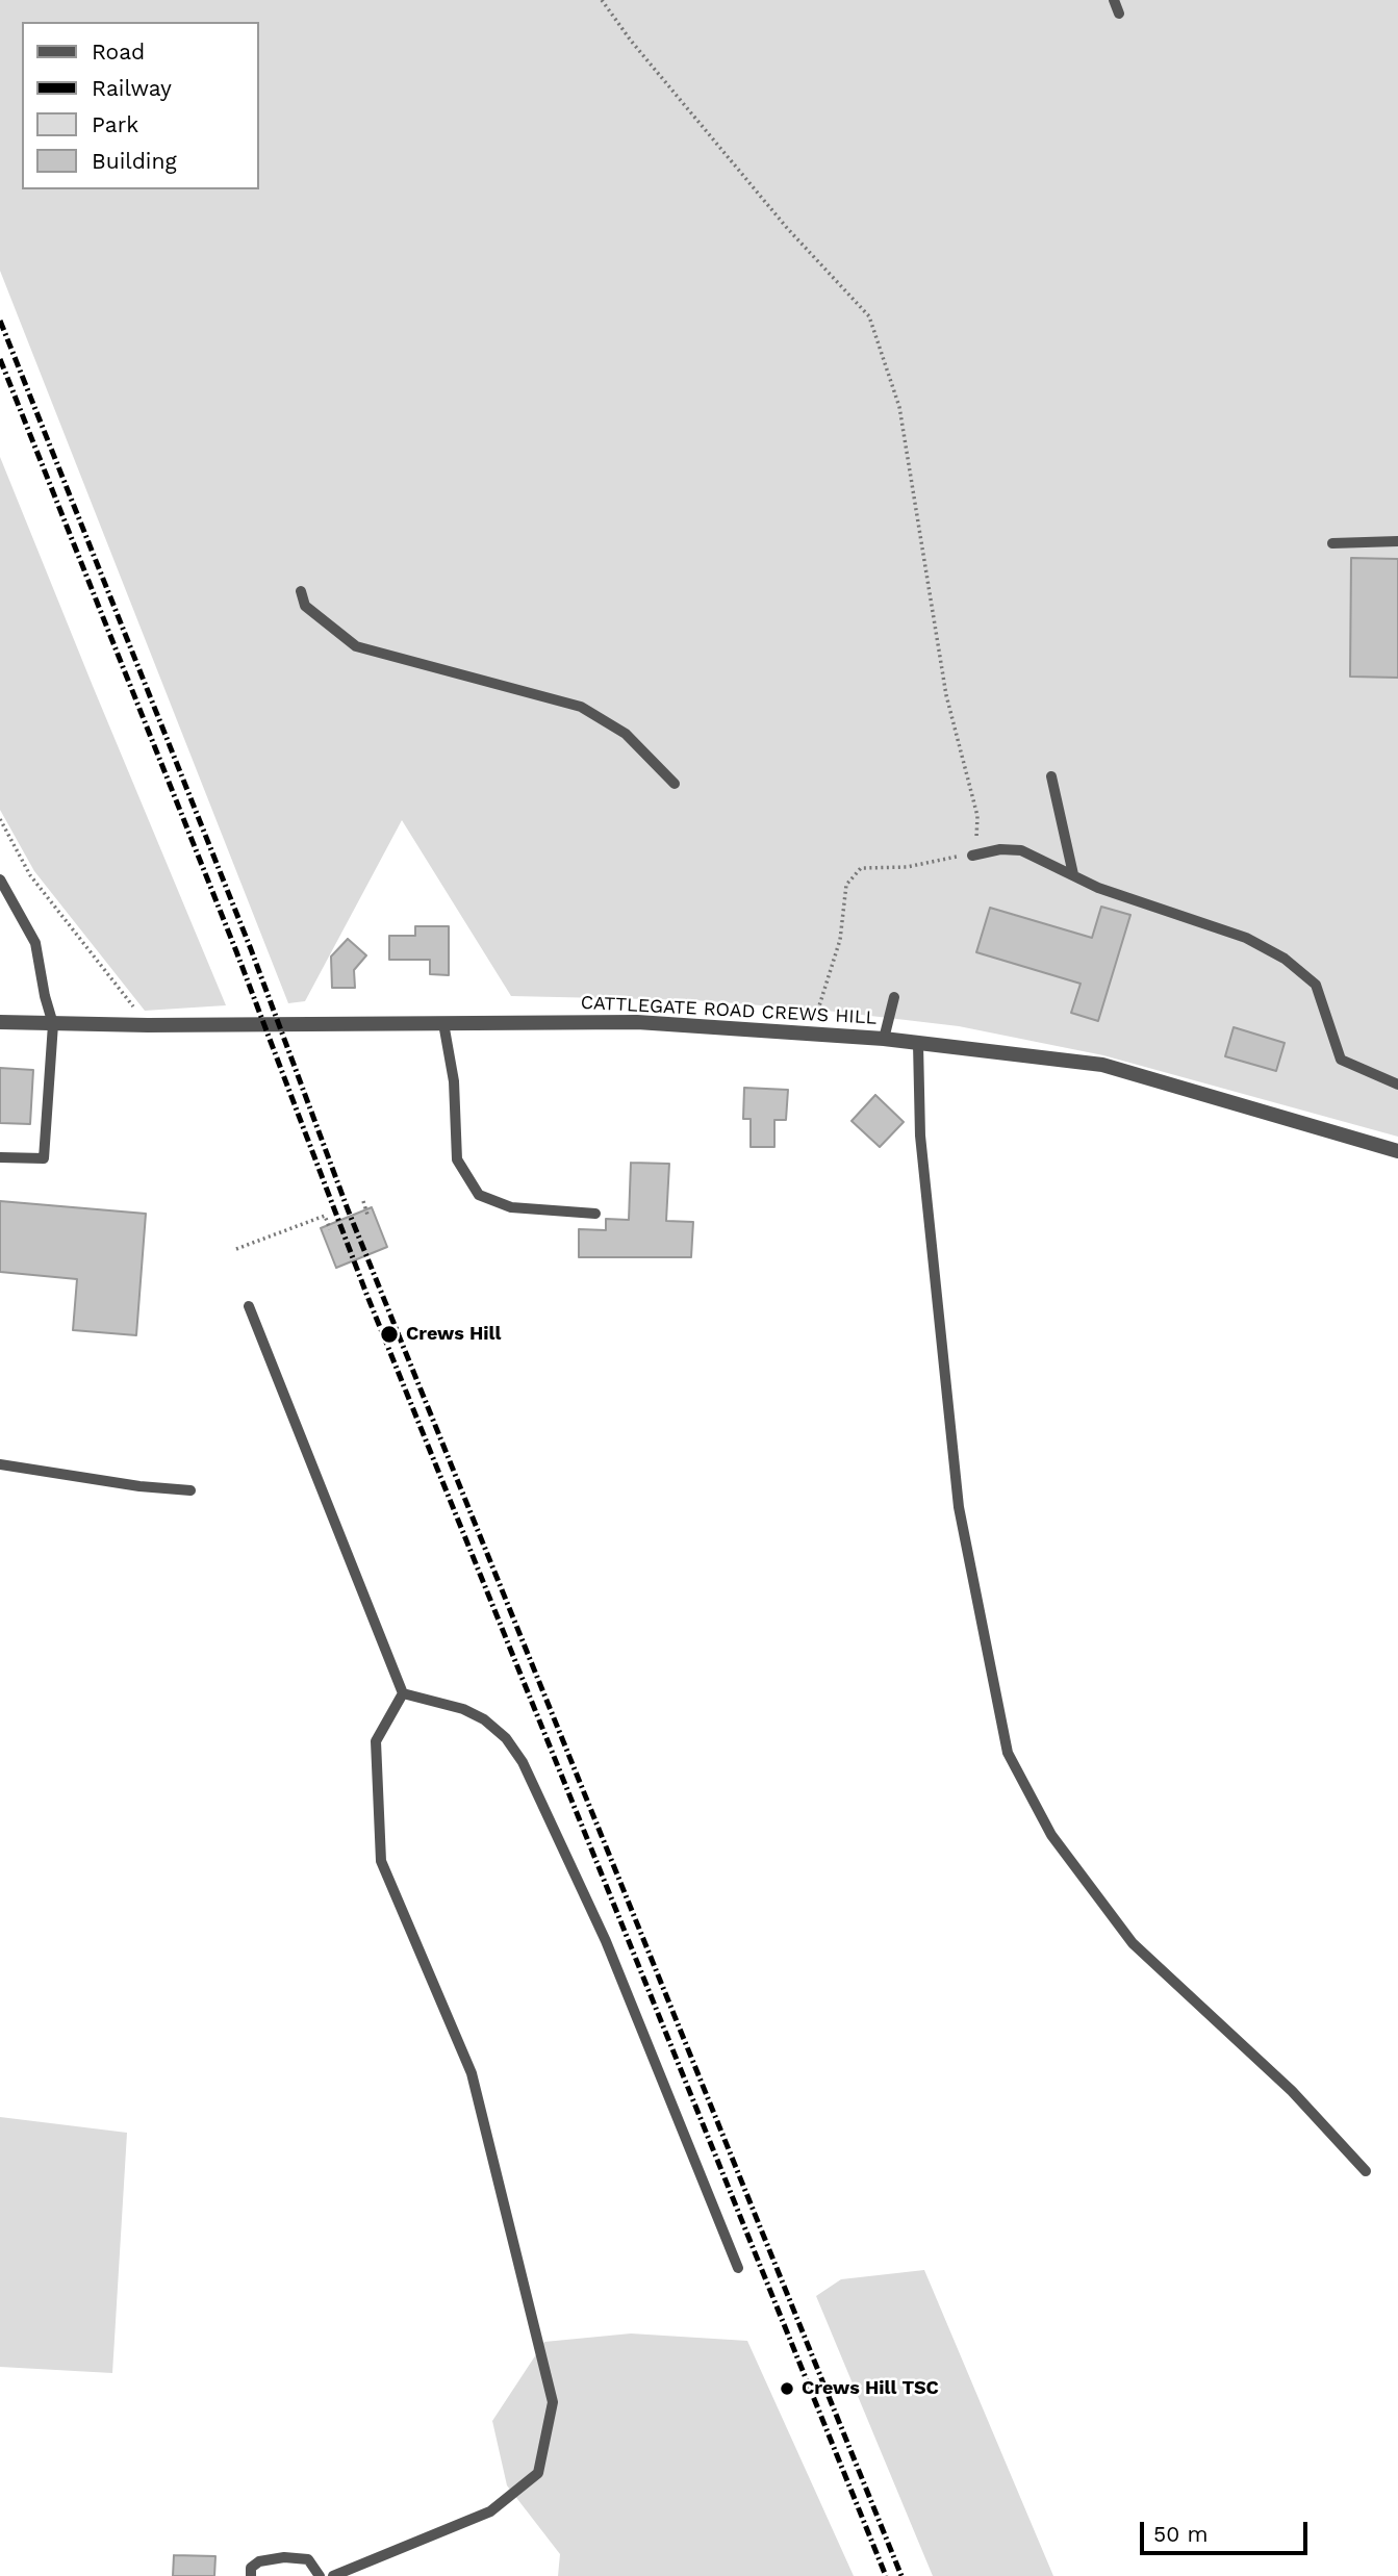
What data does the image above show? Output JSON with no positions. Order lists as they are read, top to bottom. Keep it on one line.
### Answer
{"streets":{"street":["CATTLEGATE ROAD CREWS HILL"]},"places":["Crews Hill","Crews Hill TSC"],"legend":["Road","Railway","Park","Building"],"scale_bar":"50 m"}
